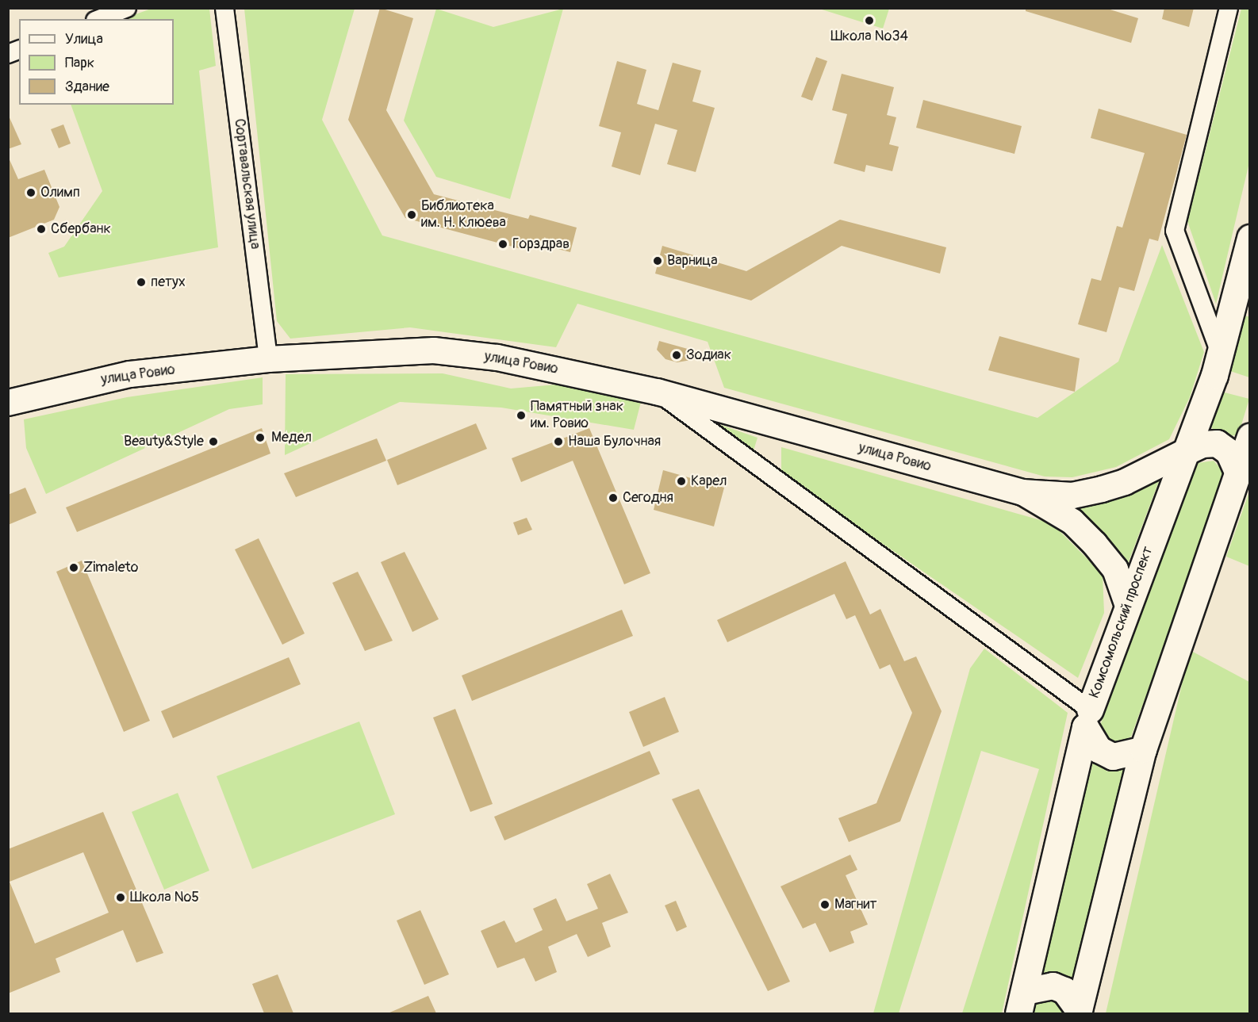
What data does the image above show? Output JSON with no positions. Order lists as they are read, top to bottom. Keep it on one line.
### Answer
{"streets":{"main road":["улица Ровио","Комсомольский проспект"],"street":["Сортавальская улица"]},"crossings":[["Сортавальская улица","улица Ровио"],["улица Ровио","Комсомольский проспект"]],"places":["Школа №34","Олимп","Библиотека им. Н. Клюева","Сбербанк","Горздрав","Варница","петух","Зодиак","Памятный знак им. Ровио","Медел","Beauty&Style","Наша Булочная","Карел","Сегодня","Zimaleto","Школа №5","Магнит"],"legend":["Улица","Парк","Здание"]}
